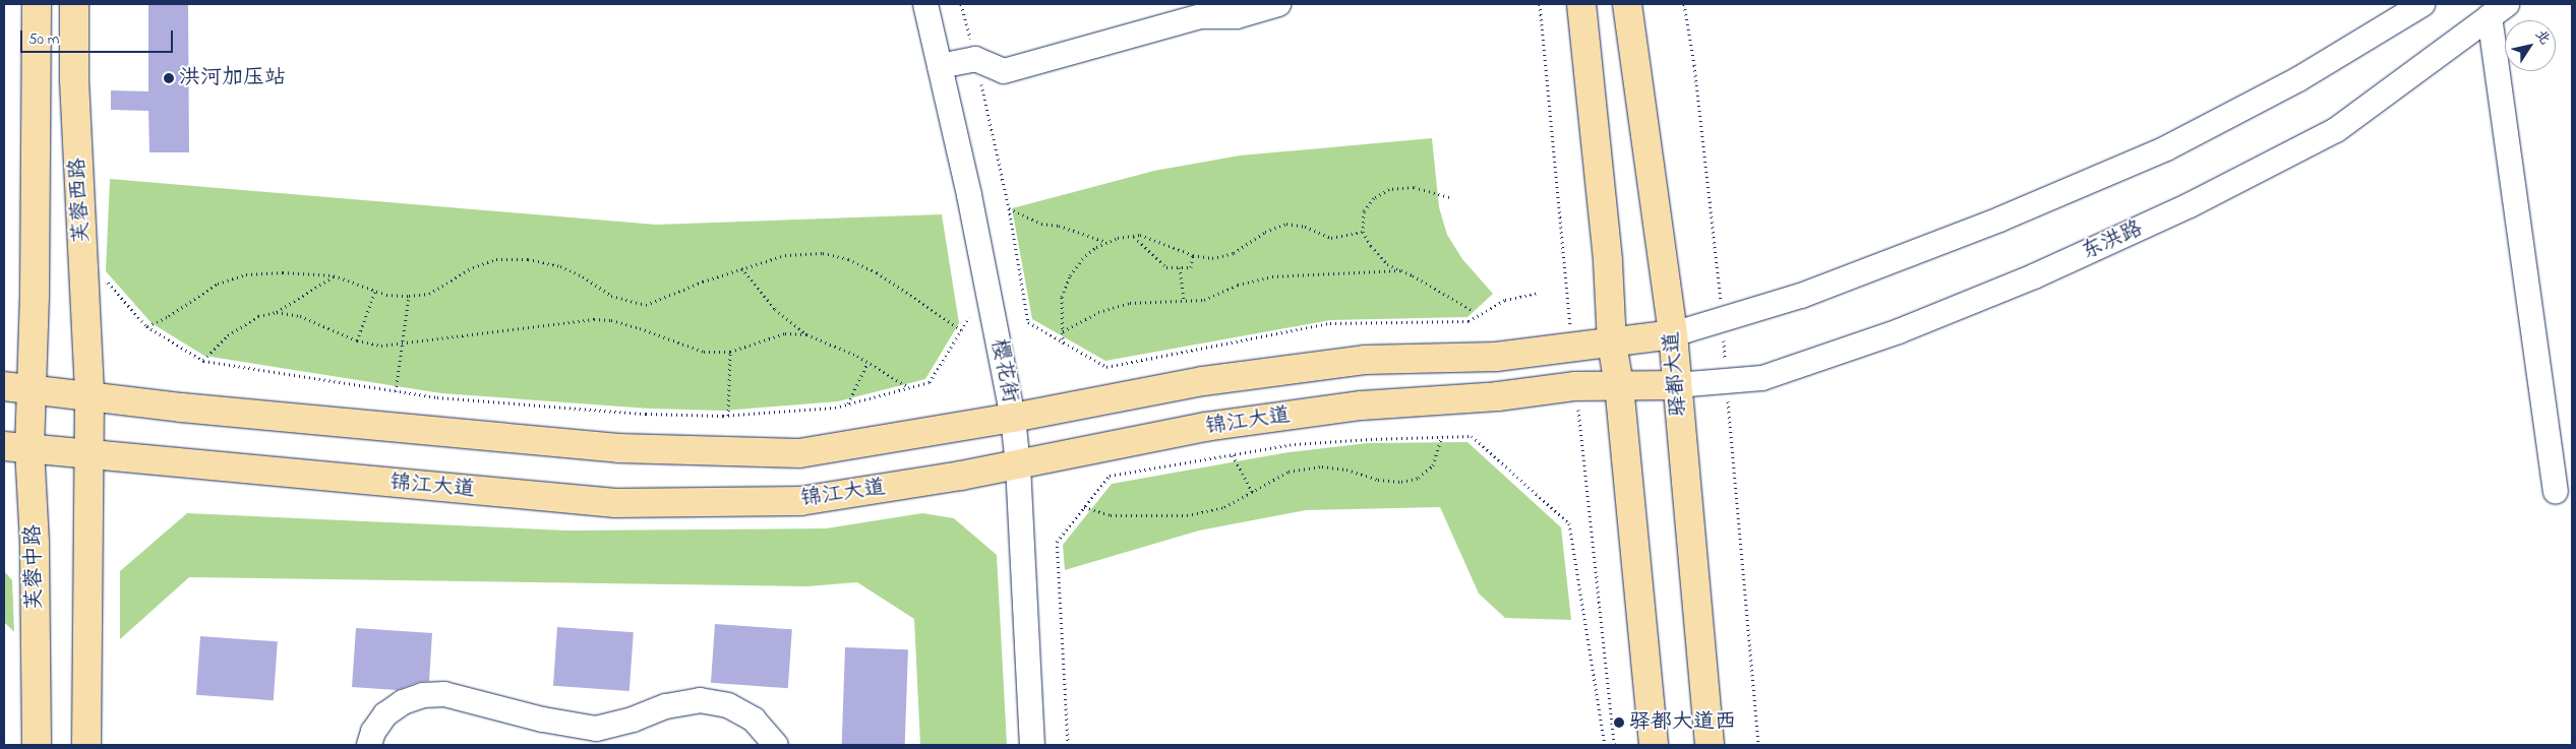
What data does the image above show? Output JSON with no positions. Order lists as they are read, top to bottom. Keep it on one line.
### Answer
{"streets":{"main road":["芙蓉西路","驿都大道","锦江大道","芙蓉中路"],"street":["东洪路","樱花街"]},"crossings":[["芙蓉西路","芙蓉中路"],["东洪路","驿都大道"],["东洪路","锦江大道"],["樱花街","锦江大道"],["驿都大道","锦江大道"],["锦江大道","芙蓉中路"]],"places":["洪河加压站","驿都大道西"],"scale_bar":"50 m","north":"top right"}
